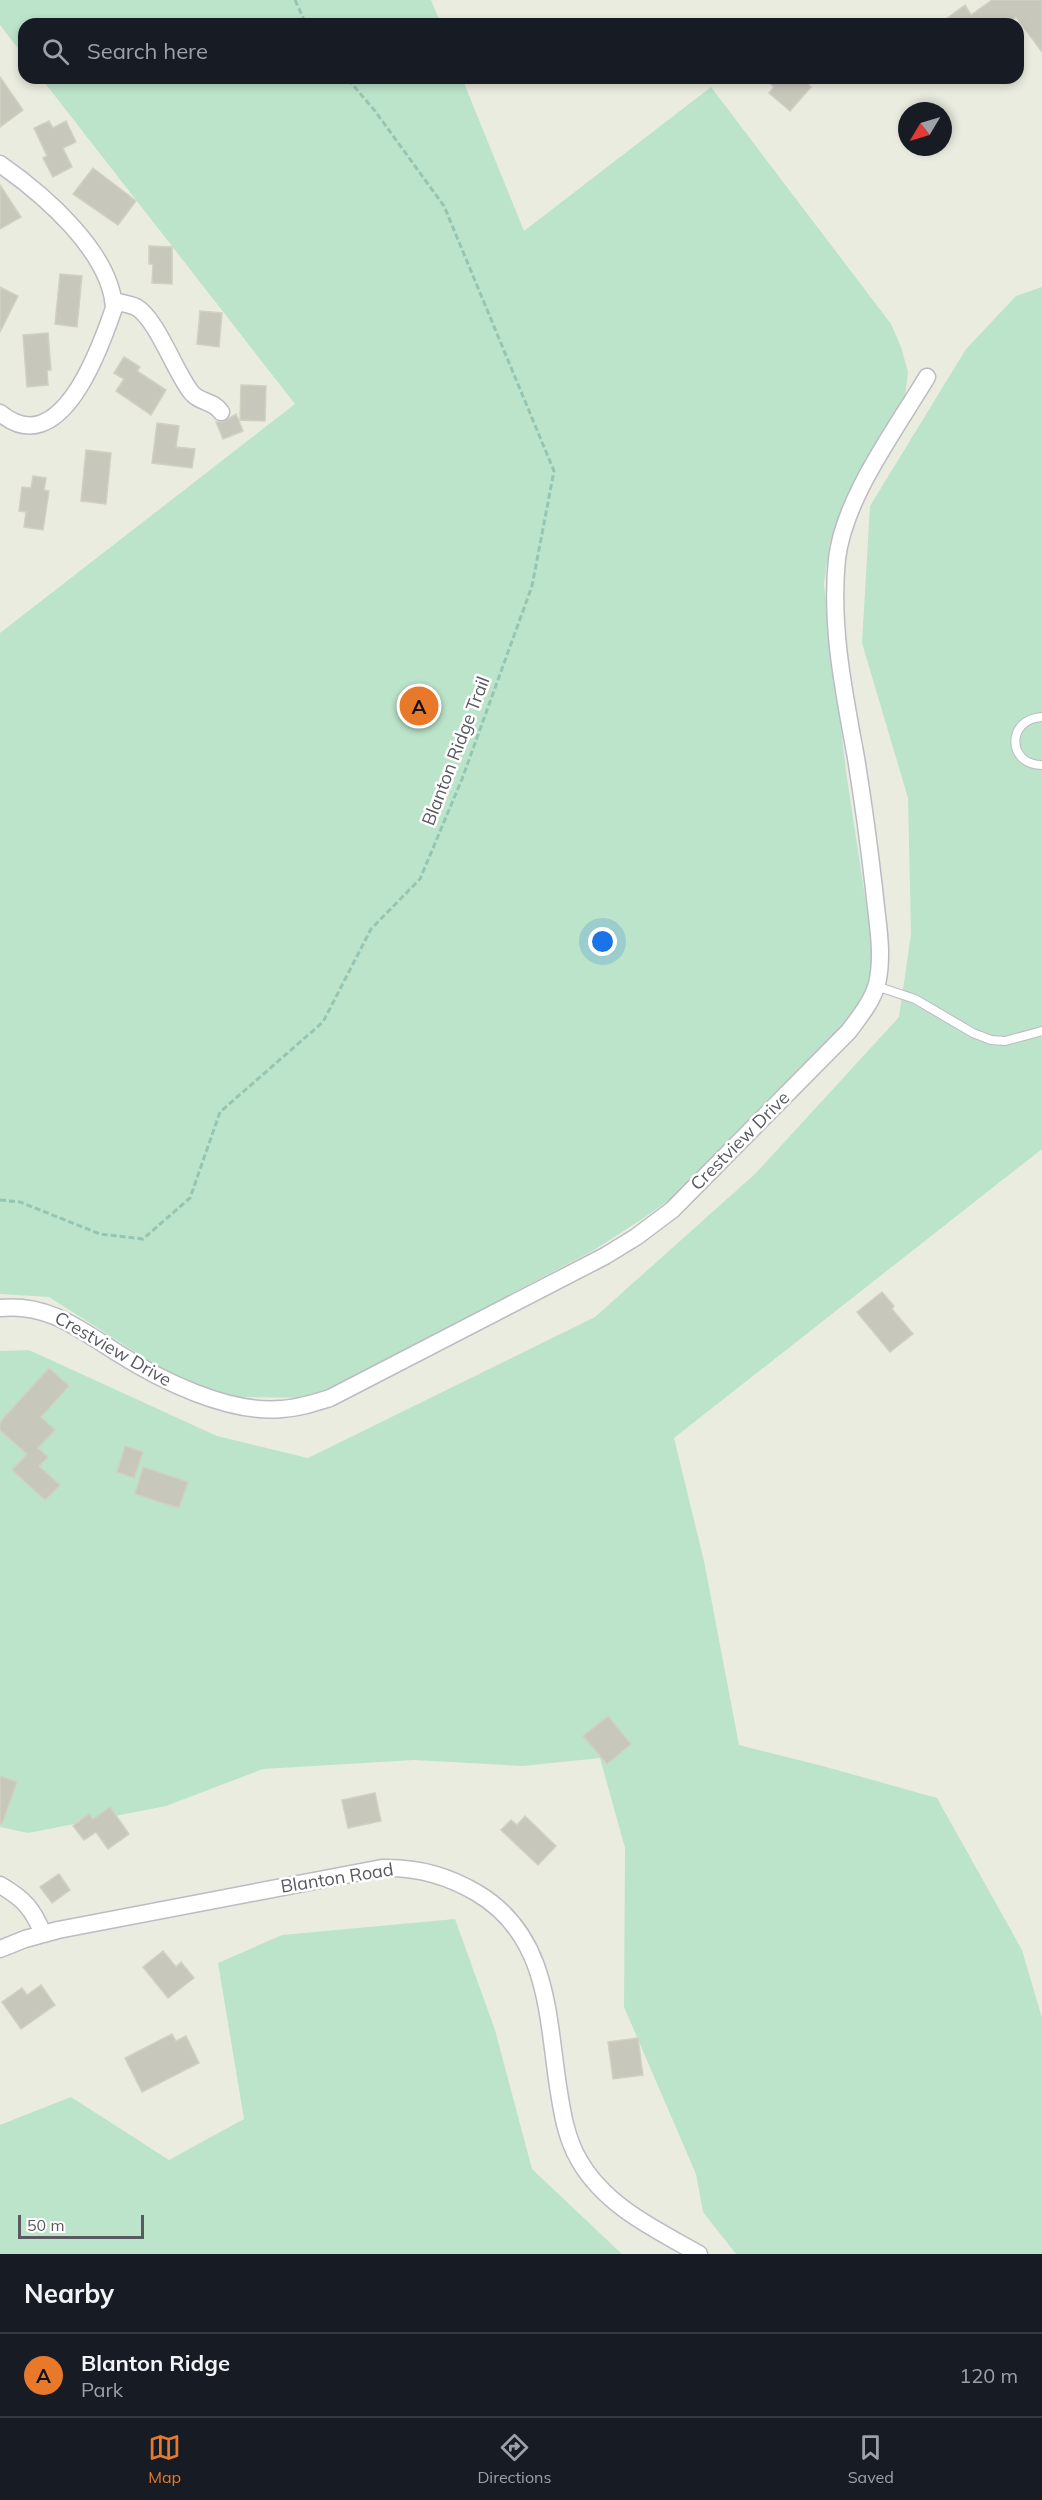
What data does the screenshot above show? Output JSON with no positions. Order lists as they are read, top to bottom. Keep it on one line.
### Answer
{"streets":{"street":["Crestview Drive","Blanton Road"],"path":["Blanton Ridge Trail"]},"scale_bar":"50 m","north":"bottom left","page":{"search":"Search here","pins":"A","scale":"50 m","heading":"Nearby","list":[{"mark":"A","name":"Blanton Ridge","note":"Park","value":"120 m"}],"nav":["Map","Directions","Saved"]}}
